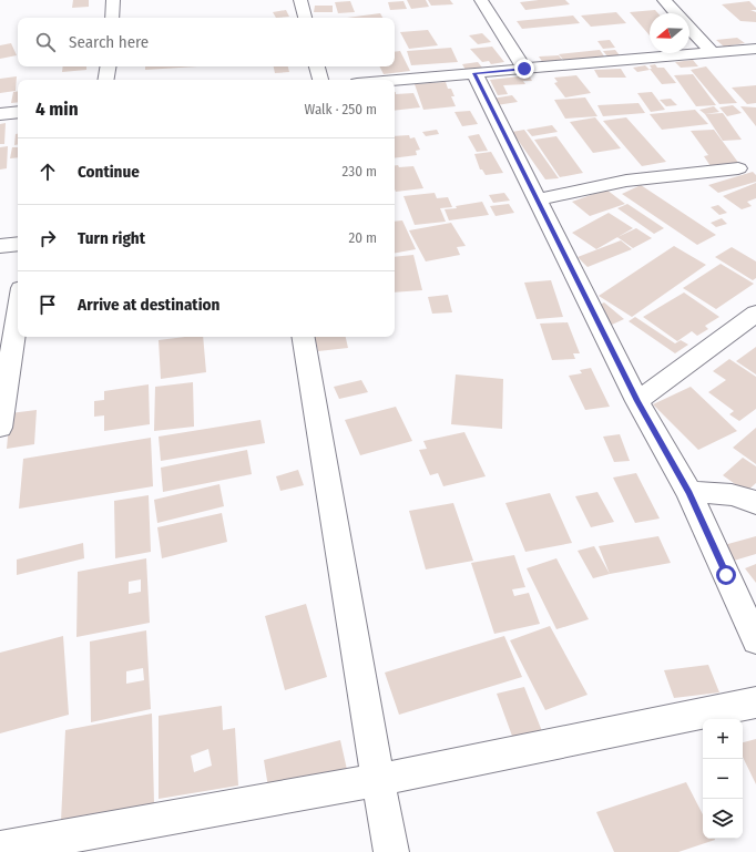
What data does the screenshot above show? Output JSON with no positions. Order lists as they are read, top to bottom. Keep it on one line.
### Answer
{"north":"left","page":{"search":"Search here","heading":["4 min","Walk · 250 m"],"list":[["Continue","230 m"],["Turn right","20 m"],"Arrive at destination"],"map_buttons":["+","−"]}}
